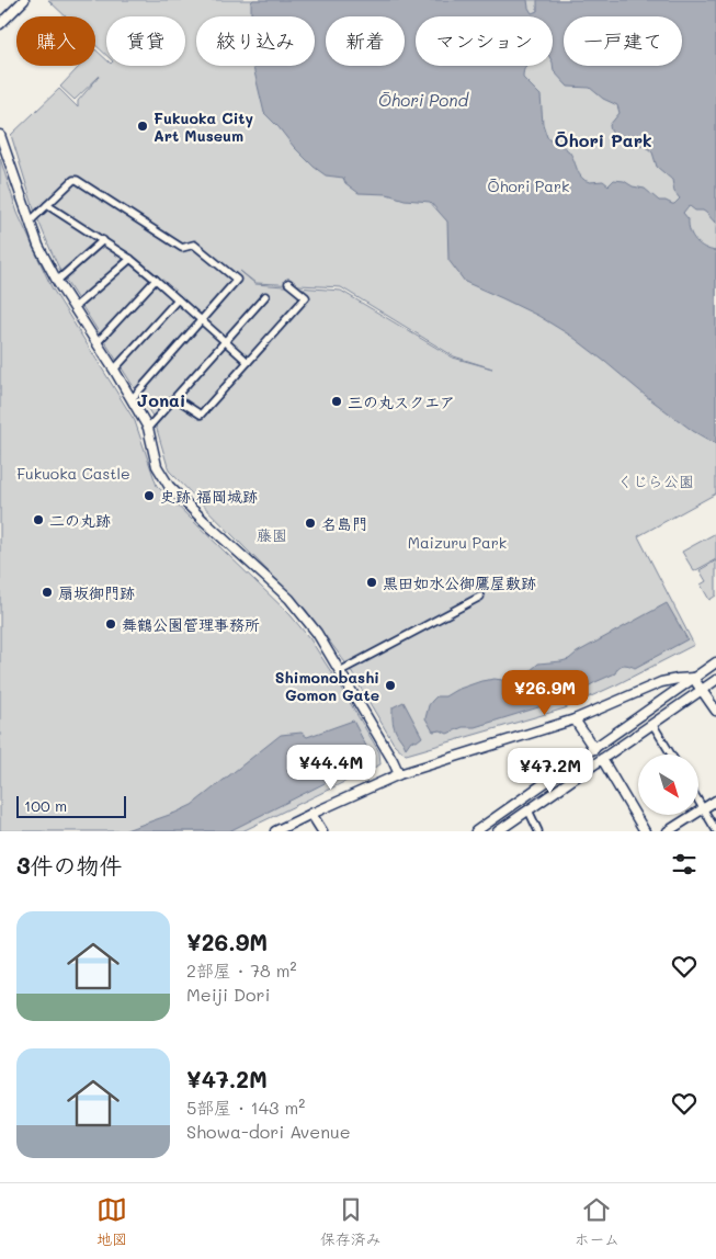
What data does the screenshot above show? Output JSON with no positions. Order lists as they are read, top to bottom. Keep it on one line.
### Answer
{"districts":["Ōhori Park","Jonai"],"water":["Ōhori Pond"],"parks":["Ōhori Park","Fukuoka Castle","くじら公園","藤園","Maizuru Park"],"places":["Fukuoka City Art Museum","三の丸スクエア","史跡 福岡城跡","二の丸跡","名島門","黒田如水公御鷹屋敷跡","扇坂御門跡","舞鶴公園管理事務所","Shimonobashi Gomon Gate"],"scale_bar":"100 m","north":"bottom right","page":{"chip":["購入","賃貸","絞り込み","新着","マンション","一戸建て"],"price":["¥26.9M","¥44.4M","¥47.2M"],"scale":"100 m","heading":"3件の物件","list":[{"name":"¥26.9M","note":"2部屋 · 78 m² · Meiji Dori"},{"name":"¥47.2M","note":"5部屋 · 143 m² · Showa-dori Avenue"}],"tabs":["地図","保存済み","ホーム"]}}
